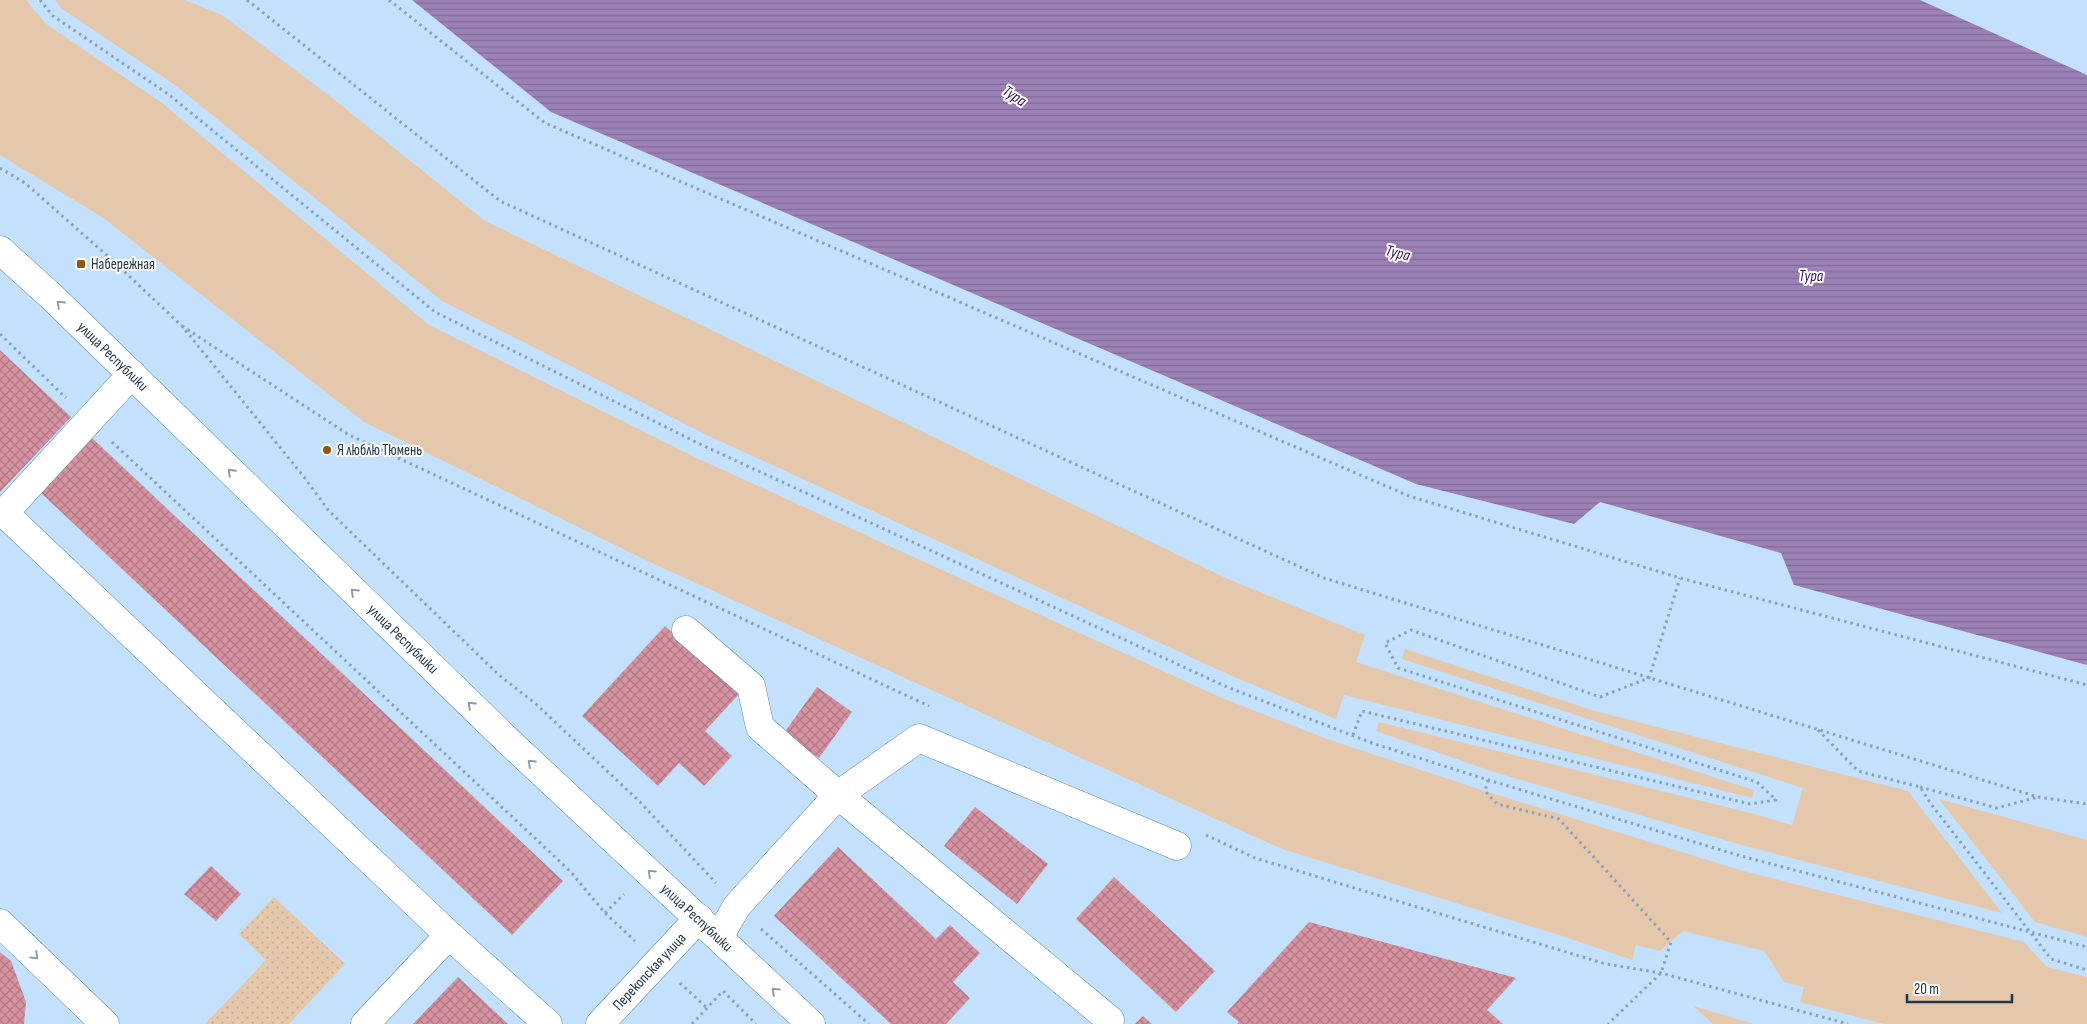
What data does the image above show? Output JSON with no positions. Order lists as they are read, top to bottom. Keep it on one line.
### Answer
{"streets":{"main road":["улица Республики","Перекопская улица"]},"crossings":[["улица Республики","Перекопская улица"]],"water":["Тура"],"places":{"transit":["Набережная"],"other":["Я люблю Тюмень"]},"scale_bar":"20 m"}
